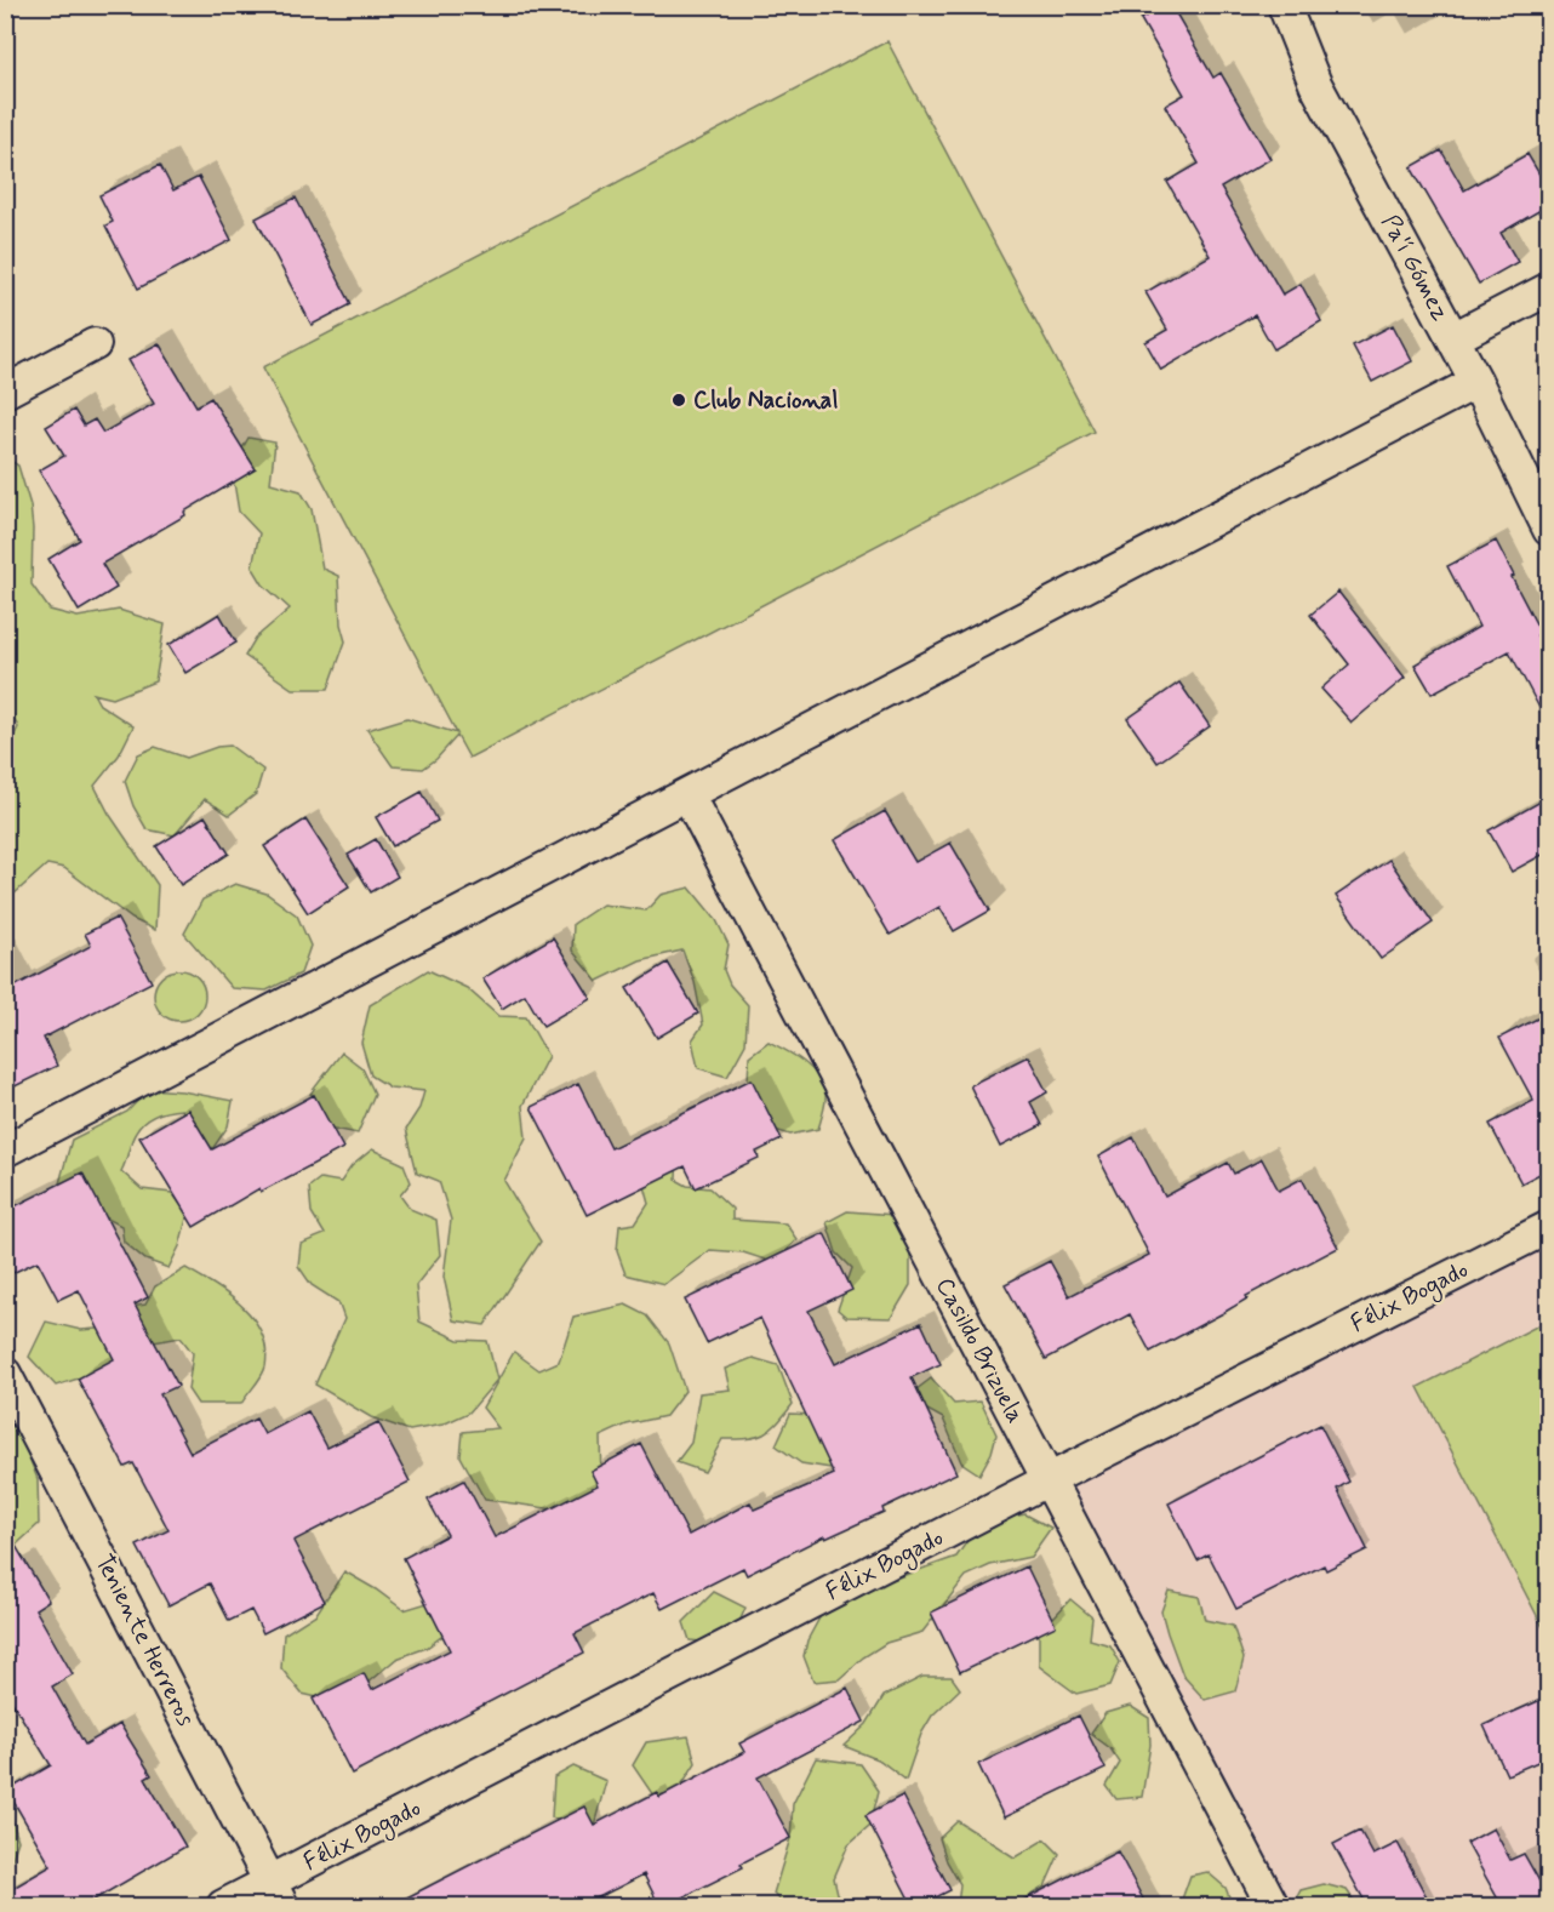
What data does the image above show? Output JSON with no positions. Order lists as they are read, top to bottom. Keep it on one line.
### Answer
{"streets":{"street":["Pa'í Gómez","Félix Bogado","Casildo Brizuela","Teniente Herreros"]},"crossings":[["Félix Bogado","Casildo Brizuela"],["Félix Bogado","Teniente Herreros"]],"places":["Club Nacional"]}
